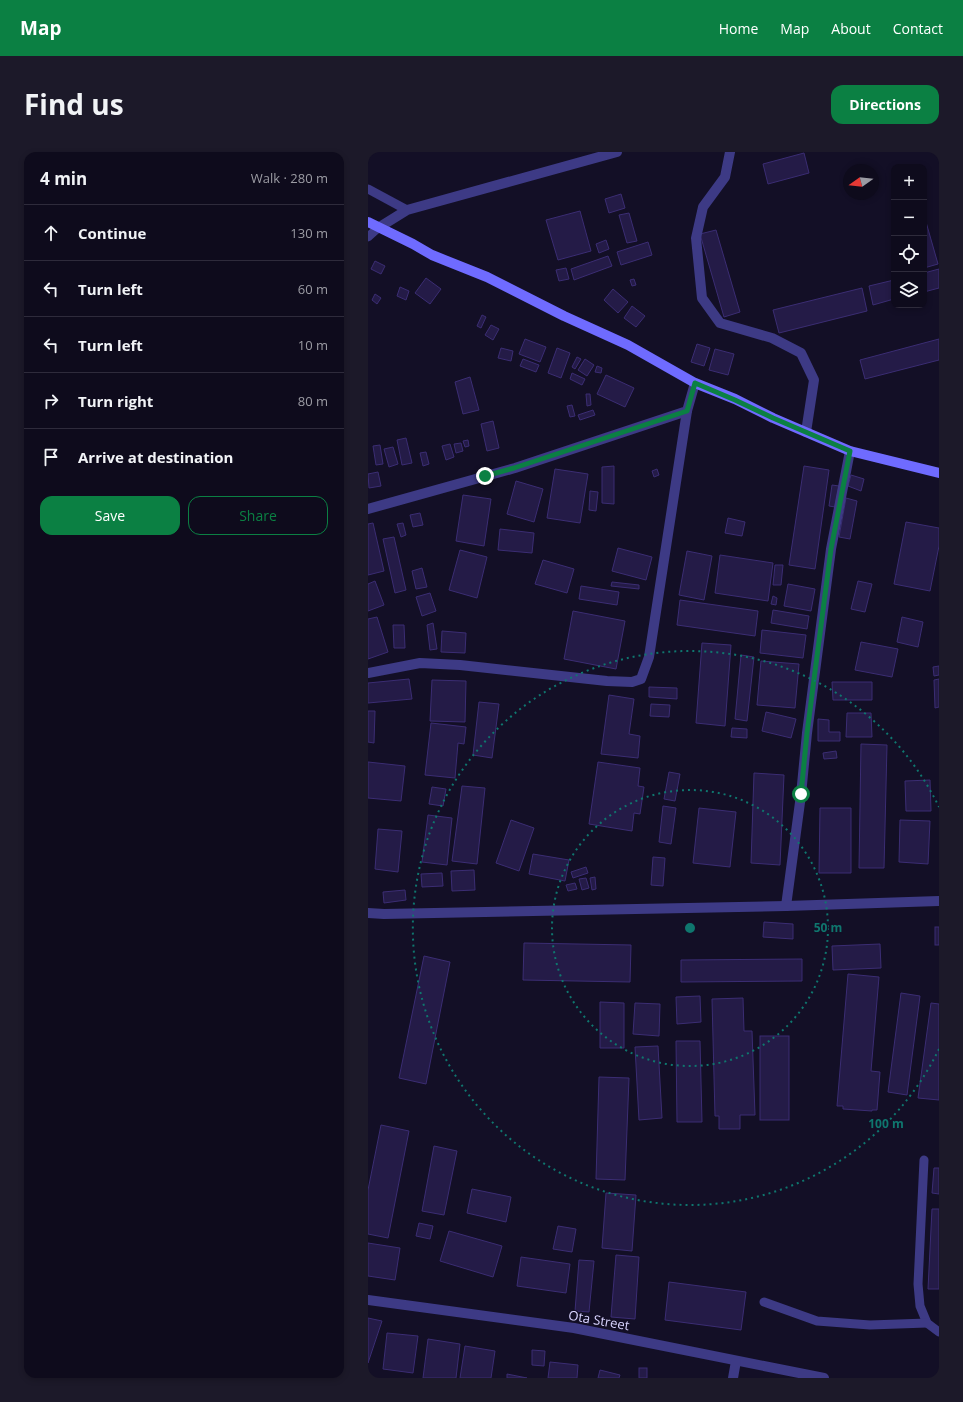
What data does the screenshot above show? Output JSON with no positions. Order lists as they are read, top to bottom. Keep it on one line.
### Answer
{"streets":{"street":["Ota Street"]},"north":"left","page":{"header":"Map","nav":["Home","Map","About","Contact"],"title":"Find us","buttons":["Directions",["Save","Share"]],"heading":["4 min","Walk · 280 m"],"map_buttons":["+","−"],"list":[["Continue","130 m"],["Turn left","60 m"],["Turn left","10 m"],["Turn right","80 m"],"Arrive at destination"]},"rings":["50 m","100 m"]}
